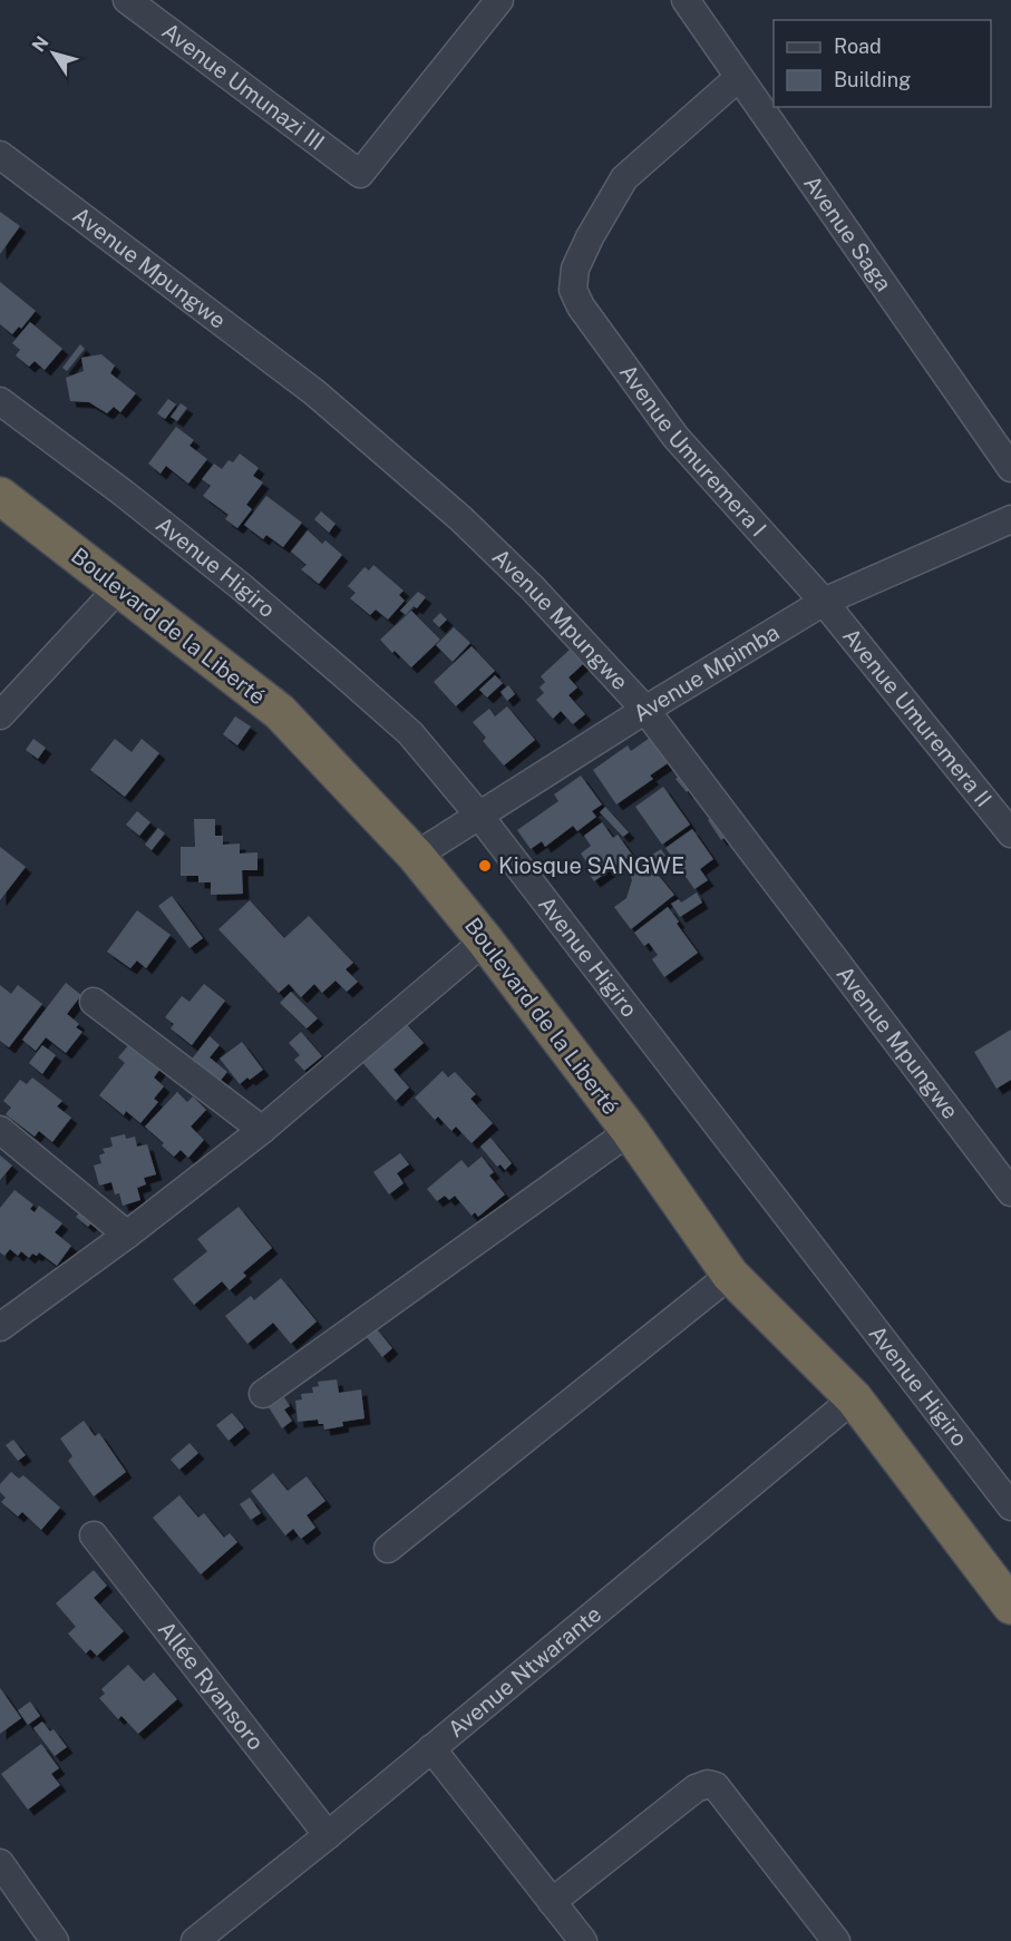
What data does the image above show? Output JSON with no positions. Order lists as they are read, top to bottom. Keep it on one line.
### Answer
{"streets":{"highway":["Boulevard de la Liberté"],"street":["Avenue Umunazi III","Avenue Saga","Avenue Mpungwe","Avenue Umuremera I","Avenue Higiro","Avenue Mpimba","Avenue Umuremera II","Avenue Ntwarante","Allée Ryansoro"]},"crossings":[["Avenue Saga","Avenue Umuremera I"],["Avenue Mpungwe","Avenue Mpimba"],["Avenue Umuremera I","Avenue Mpimba"],["Avenue Umuremera I","Avenue Umuremera II"],["Avenue Higiro","Avenue Mpimba"],["Boulevard de la Liberté","Avenue Mpimba"],["Boulevard de la Liberté","Avenue Ntwarante"],["Avenue Mpimba","Avenue Umuremera II"],["Avenue Ntwarante","Allée Ryansoro"]],"places":["Kiosque SANGWE"],"legend":["Road","Building"],"north":"top left"}
